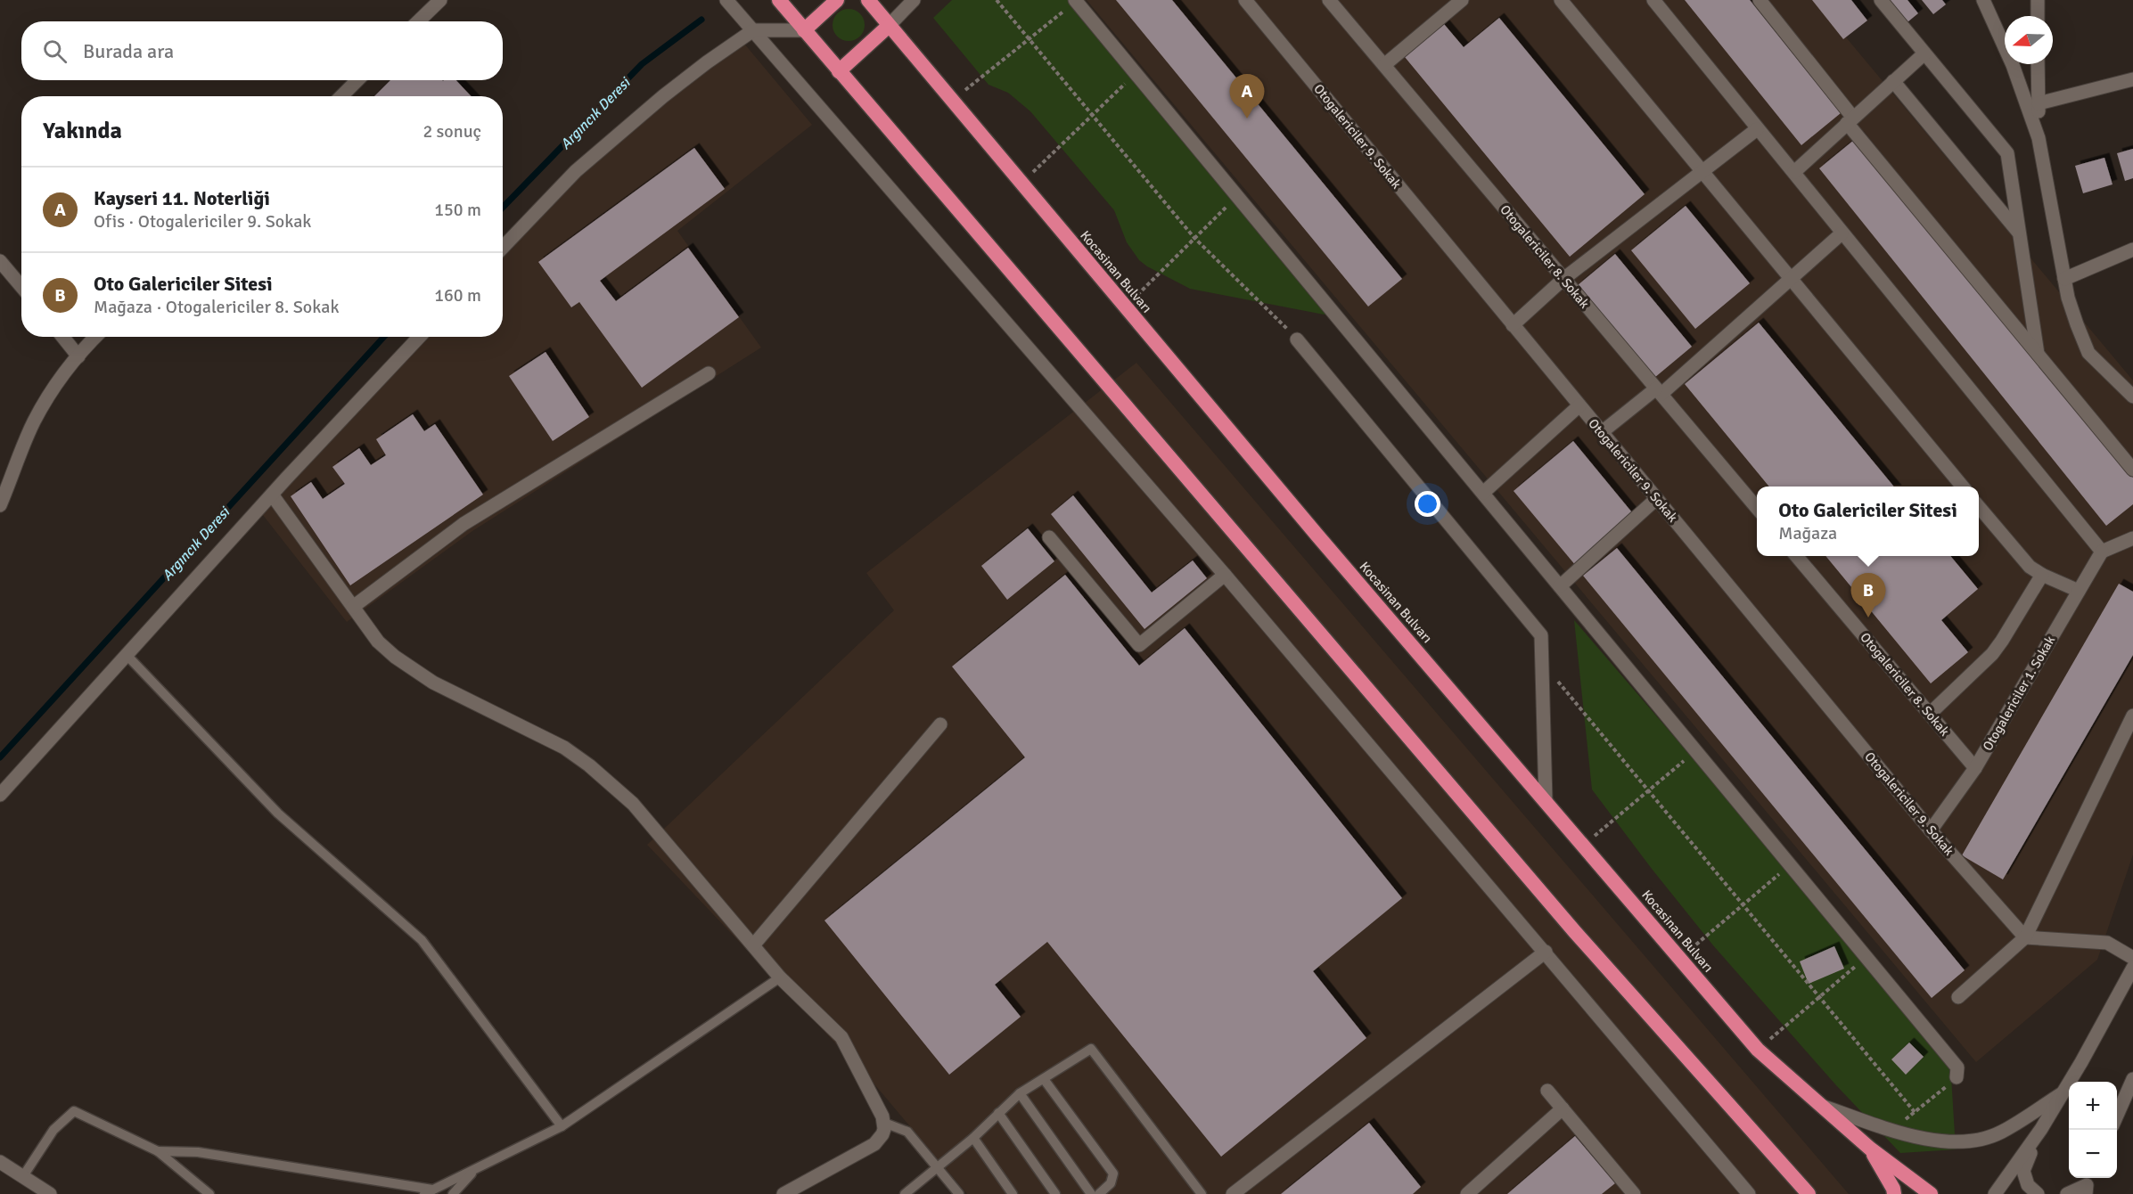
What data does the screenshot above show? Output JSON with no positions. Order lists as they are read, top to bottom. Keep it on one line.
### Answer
{"streets":{"highway":["Kocasinan Bulvarı"],"street":["Otogalericiler 9. Sokak","Otogalericiler 8. Sokak","Otogalericiler 1. Sokak"]},"crossings":[["Otogalericiler 9. Sokak","Otogalericiler 1. Sokak"],["Otogalericiler 8. Sokak","Otogalericiler 1. Sokak"]],"water":["Argıncık Deresi"],"north":"left","page":{"search":"Burada ara","pins":["A","B"],"heading":["Yakında","2 sonuç"],"list":[{"mark":"A","name":"Kayseri 11. Noterliği","note":"Ofis · Otogalericiler 9. Sokak","value":"150 m"},{"mark":"B","name":"Oto Galericiler Sitesi","note":"Mağaza · Otogalericiler 8. Sokak","value":"160 m"}],"popup":["Oto Galericiler Sitesi","Mağaza"],"map_buttons":["+","−"]}}
